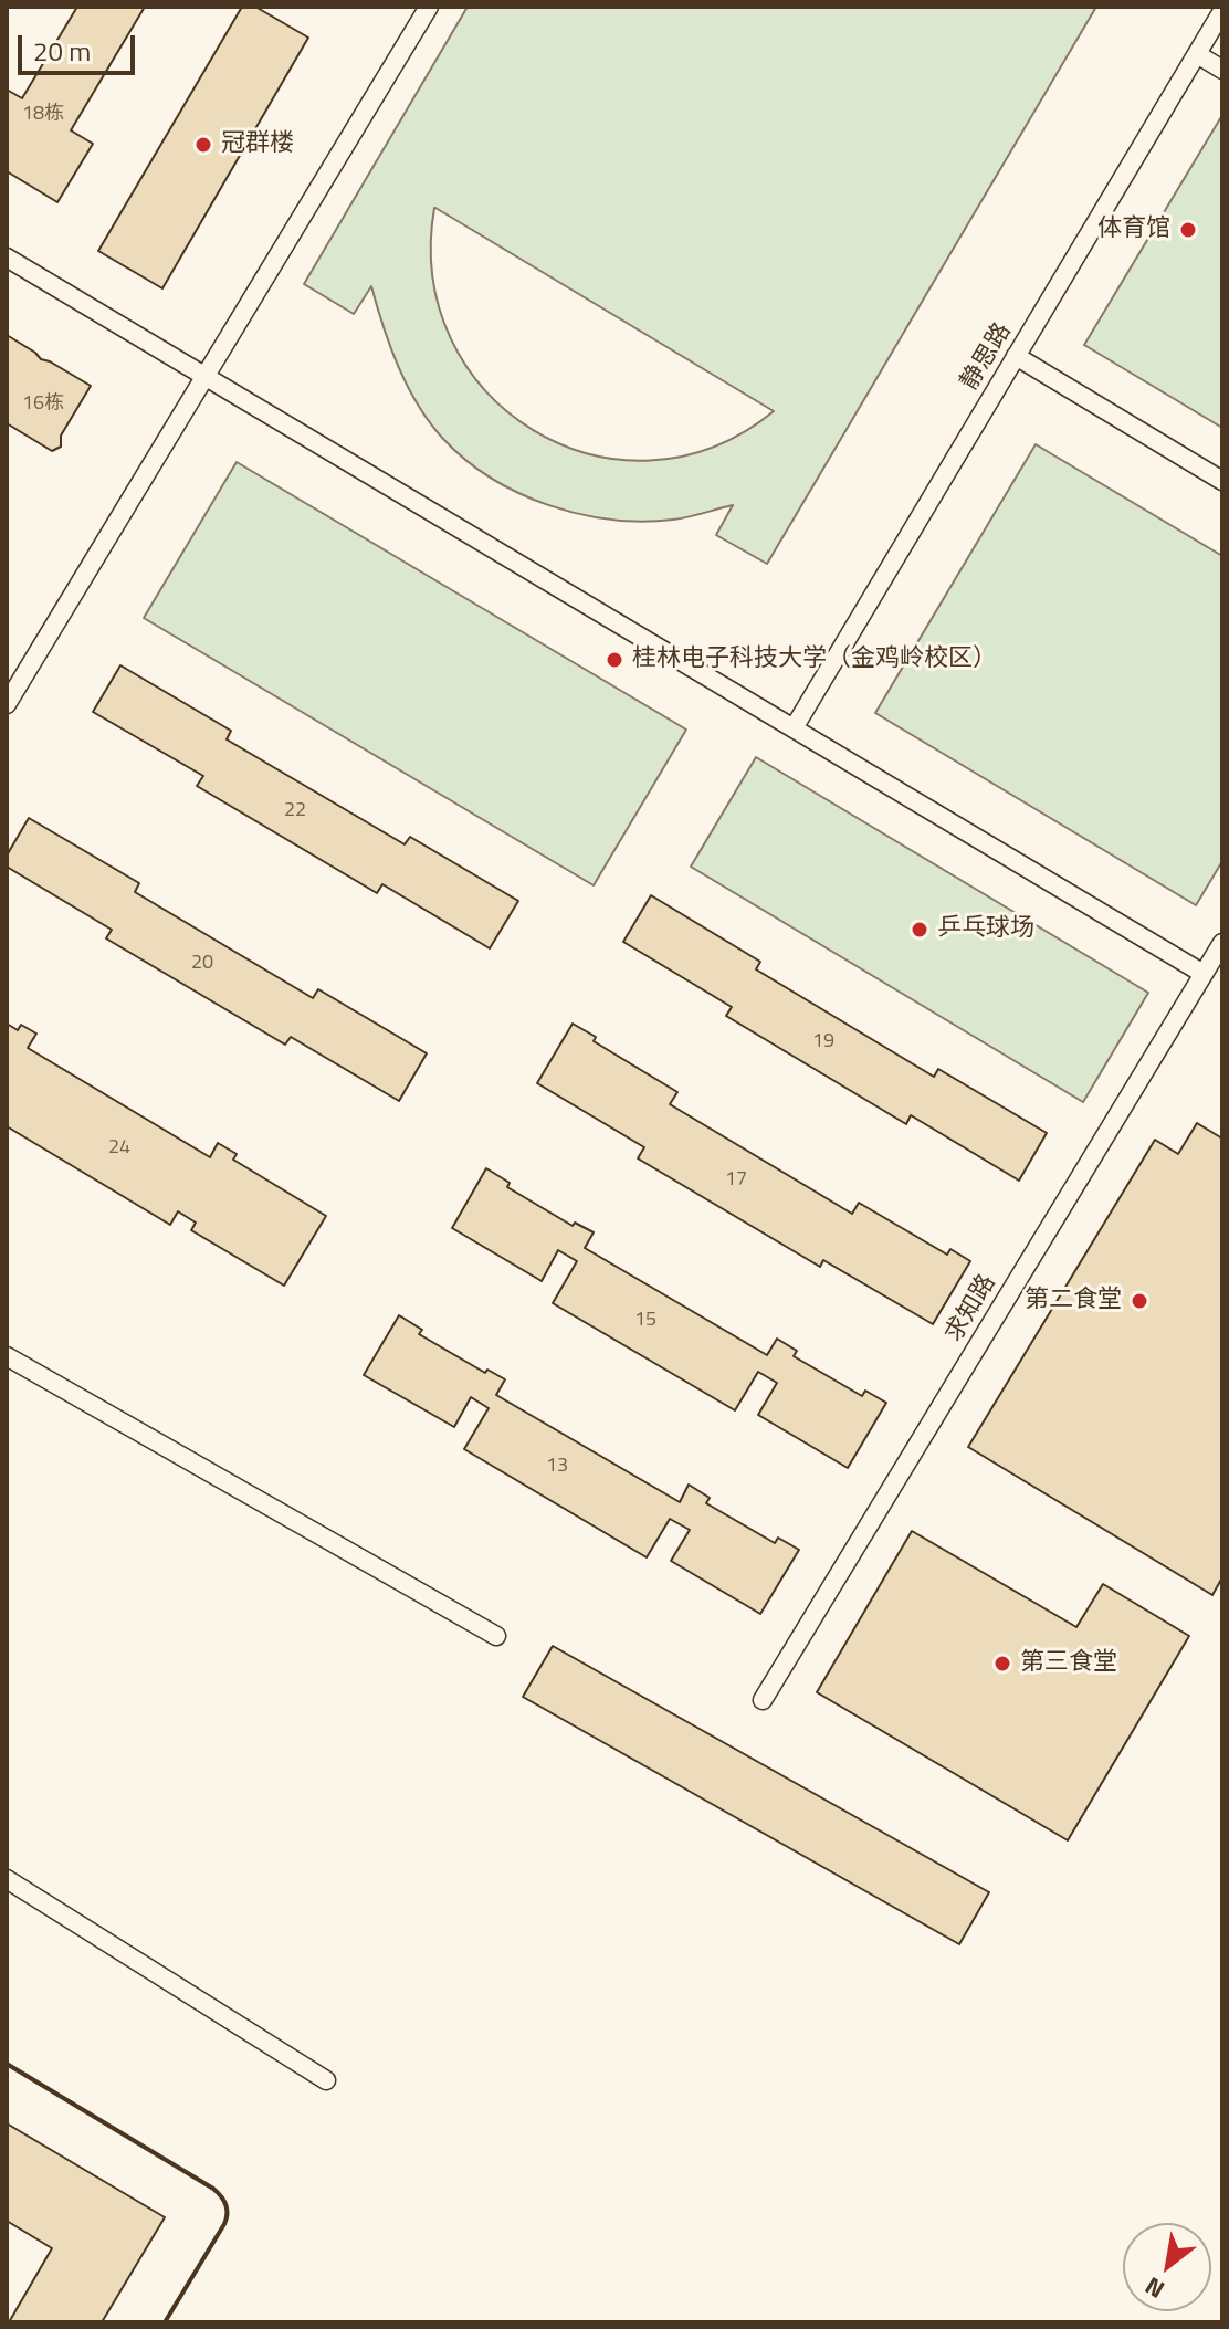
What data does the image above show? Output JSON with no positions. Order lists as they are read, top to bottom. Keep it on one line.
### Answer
{"streets":{"lane":["静思路","求知路"]},"places":["冠群楼","体育馆","桂林电子科技大学（金鸡岭校区）","乒乓球场","第二食堂","第三食堂"],"house_numbers":["18栋","16栋","22","20","19","24","17","15","13"],"scale_bar":"20 m","north":"bottom left"}
